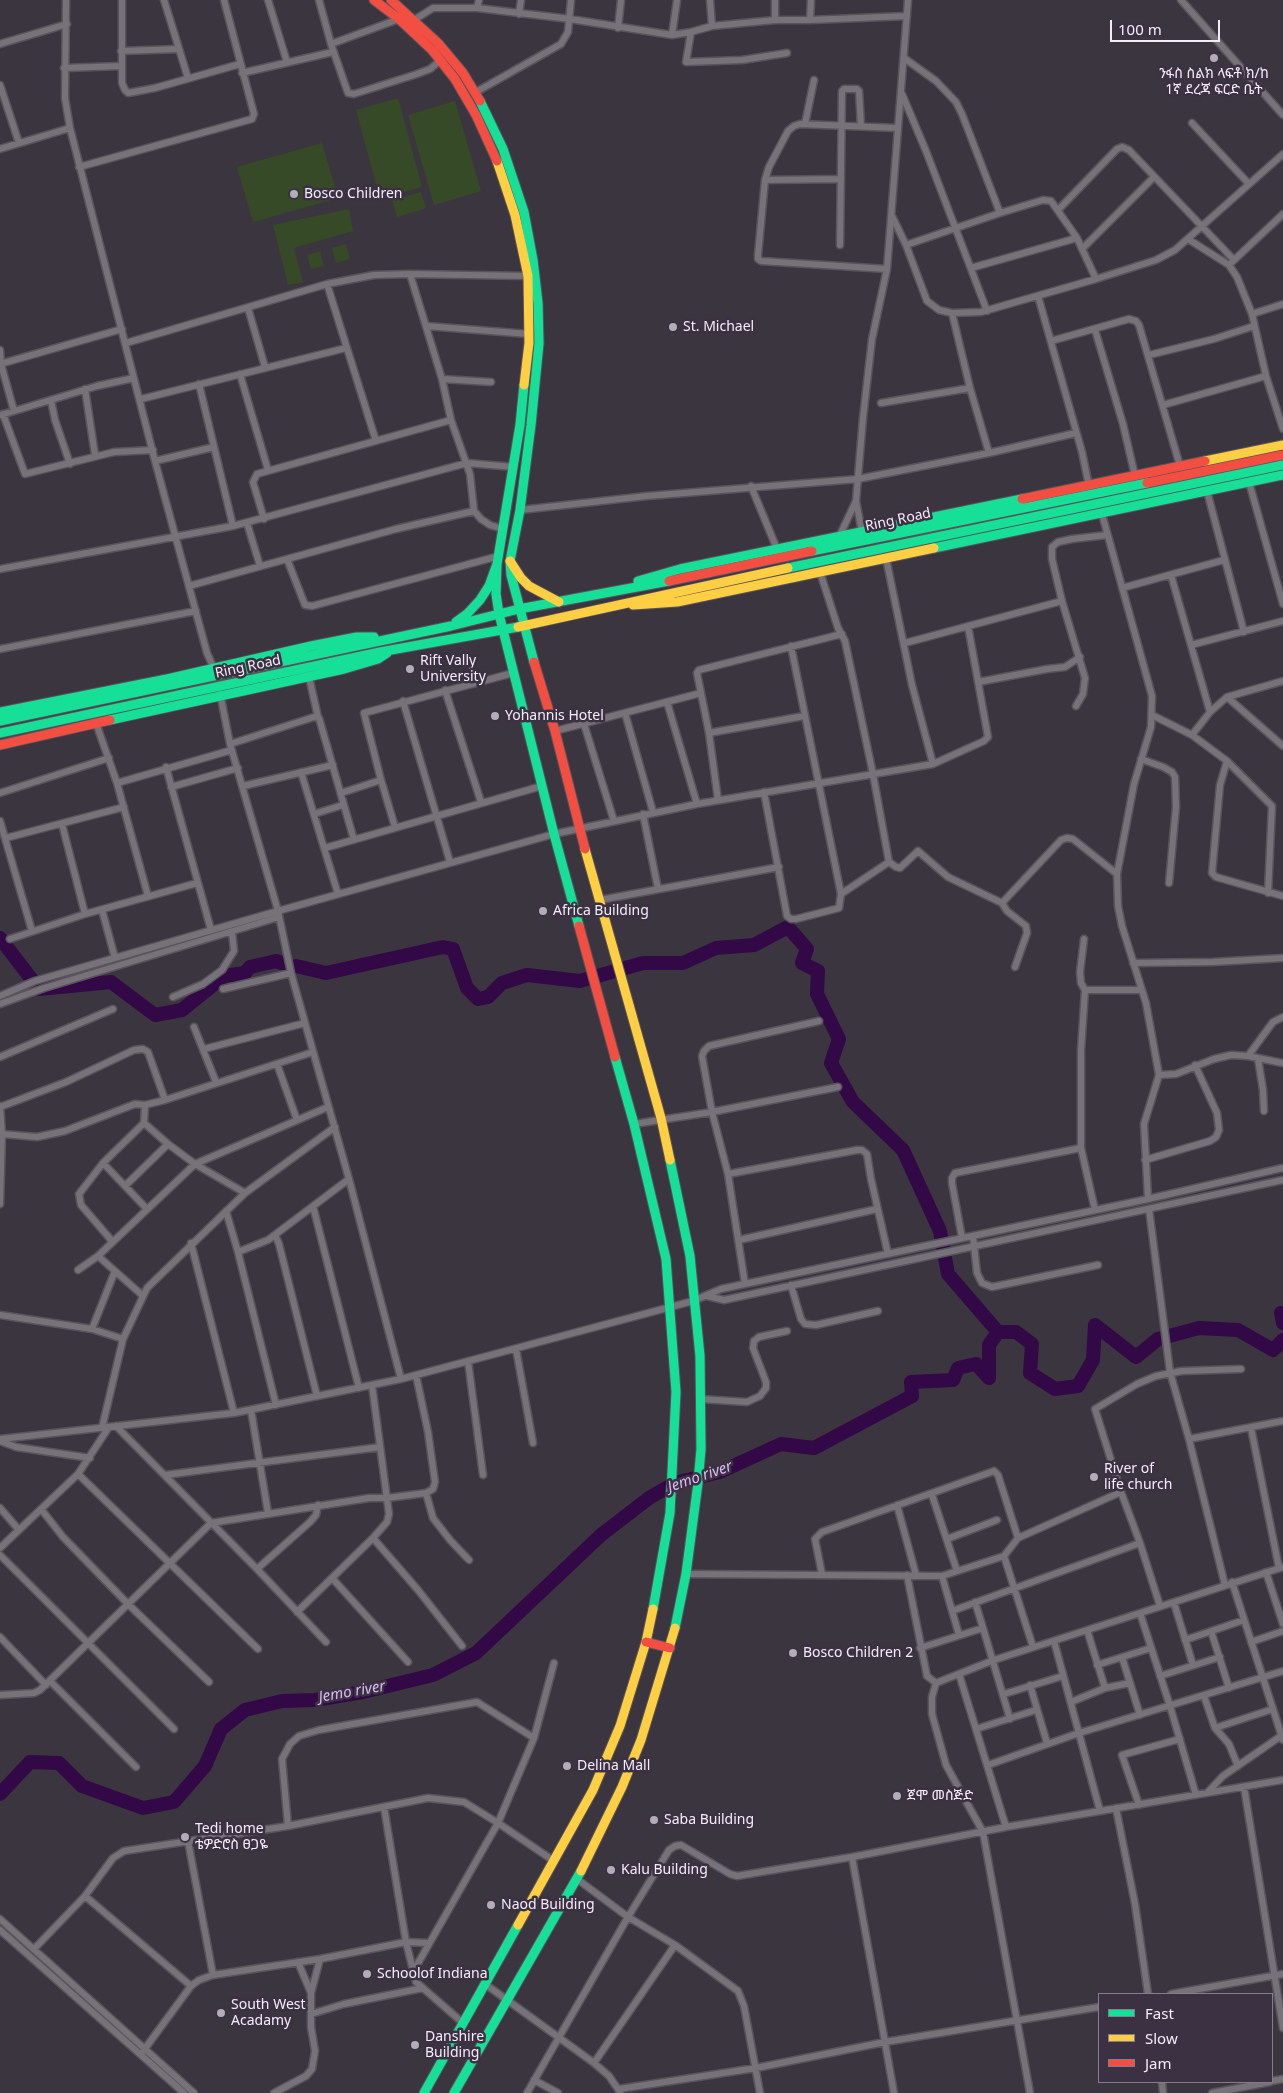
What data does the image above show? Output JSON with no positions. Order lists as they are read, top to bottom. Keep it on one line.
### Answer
{"streets":{"main road":["Ring Road"]},"water":["Jemo river"],"places":["ንፋስ ስልክ ላፍቶ ክ/ከ 1ኛ ደረጃ ፍርድ ቤት","Bosco Children","St. Michael","Rift Vally University","Yohannis Hotel","Africa Building","River of life church","Bosco Children 2","Delina Mall","ጀሞ መስጅድ","Saba Building","Tedi home ቴዎድሮስ ፀጋዬ","Kalu Building","Naod Building","Schoolof Indiana","South West Acadamy","Danshire Building"],"legend":["Fast","Slow","Jam"],"scale_bar":"100 m"}
